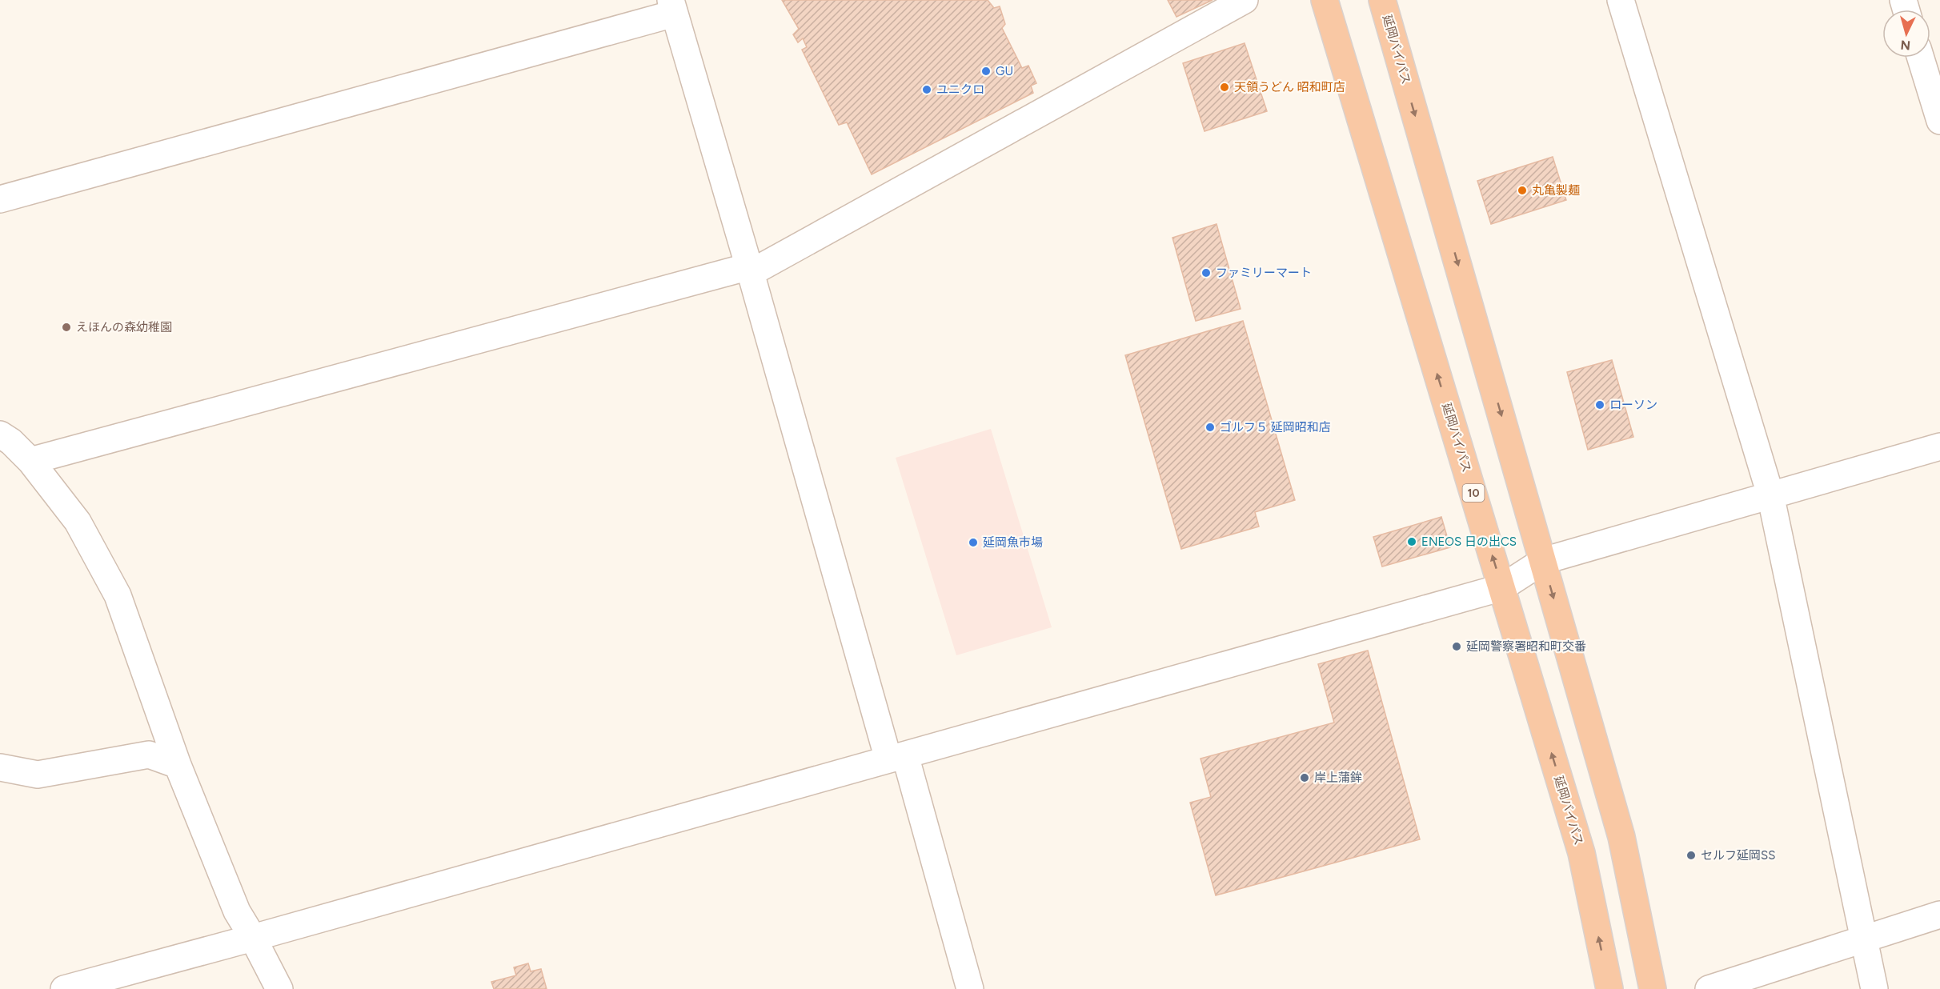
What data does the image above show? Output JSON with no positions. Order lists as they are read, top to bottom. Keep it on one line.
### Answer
{"streets":{"highway":["延岡バイパス","10"]},"places":["GU","天領うどん 昭和町店","ユニクロ","丸亀製麺","ファミリーマート","えほんの森幼稚園","ローソン","ゴルフ５ 延岡昭和店","ENEOS 日の出CS","延岡魚市場","延岡警察署昭和町交番","岸上蒲鉾","セルフ延岡SS"],"north":"bottom"}
